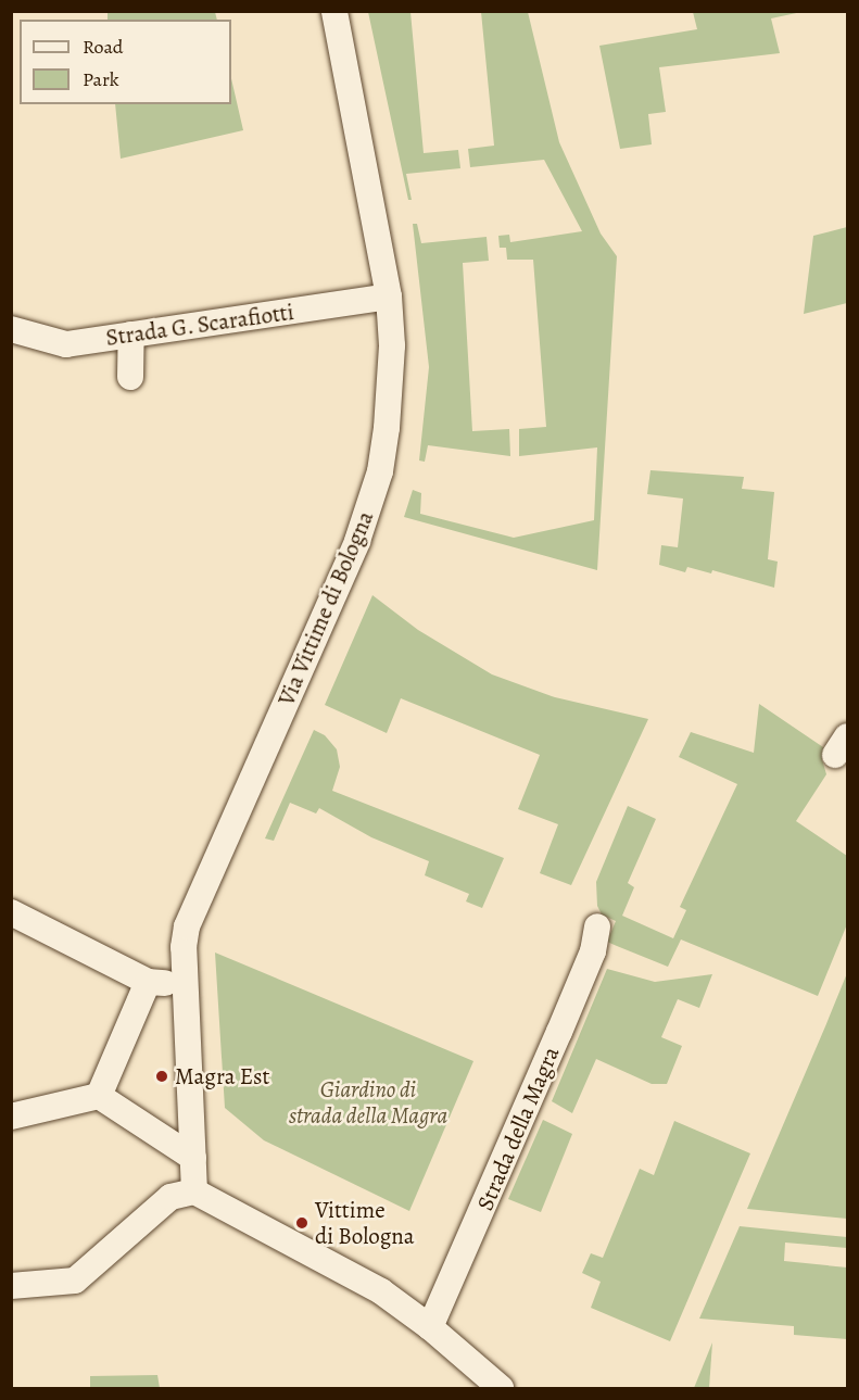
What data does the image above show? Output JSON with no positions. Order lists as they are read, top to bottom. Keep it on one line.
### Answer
{"streets":{"street":["Strada G. Scarafiotti","Via Vittime di Bologna","Strada della Magra"]},"crossings":[["Strada G. Scarafiotti","Via Vittime di Bologna"]],"parks":["Giardino di strada della Magra"],"places":["Magra Est","Vittime di Bologna"],"legend":["Road","Park"]}
